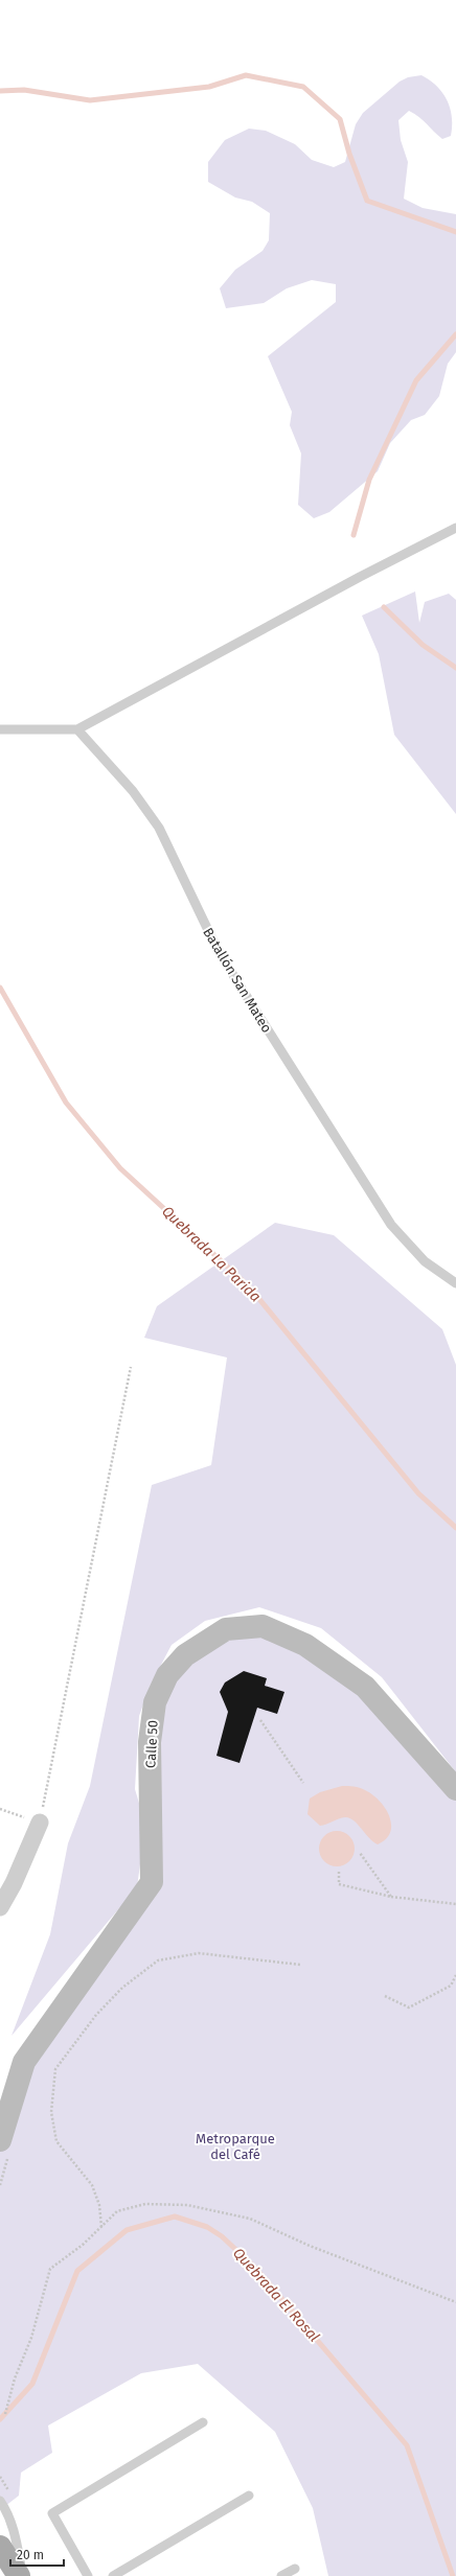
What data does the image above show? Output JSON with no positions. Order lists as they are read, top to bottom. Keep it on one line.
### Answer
{"streets":{"street":["Calle 50"],"lane":["Batallón San Mateo"]},"water":["Quebrada La Parida","Quebrada El Rosal"],"parks":["Metroparque del Café"],"scale_bar":"20 m"}
